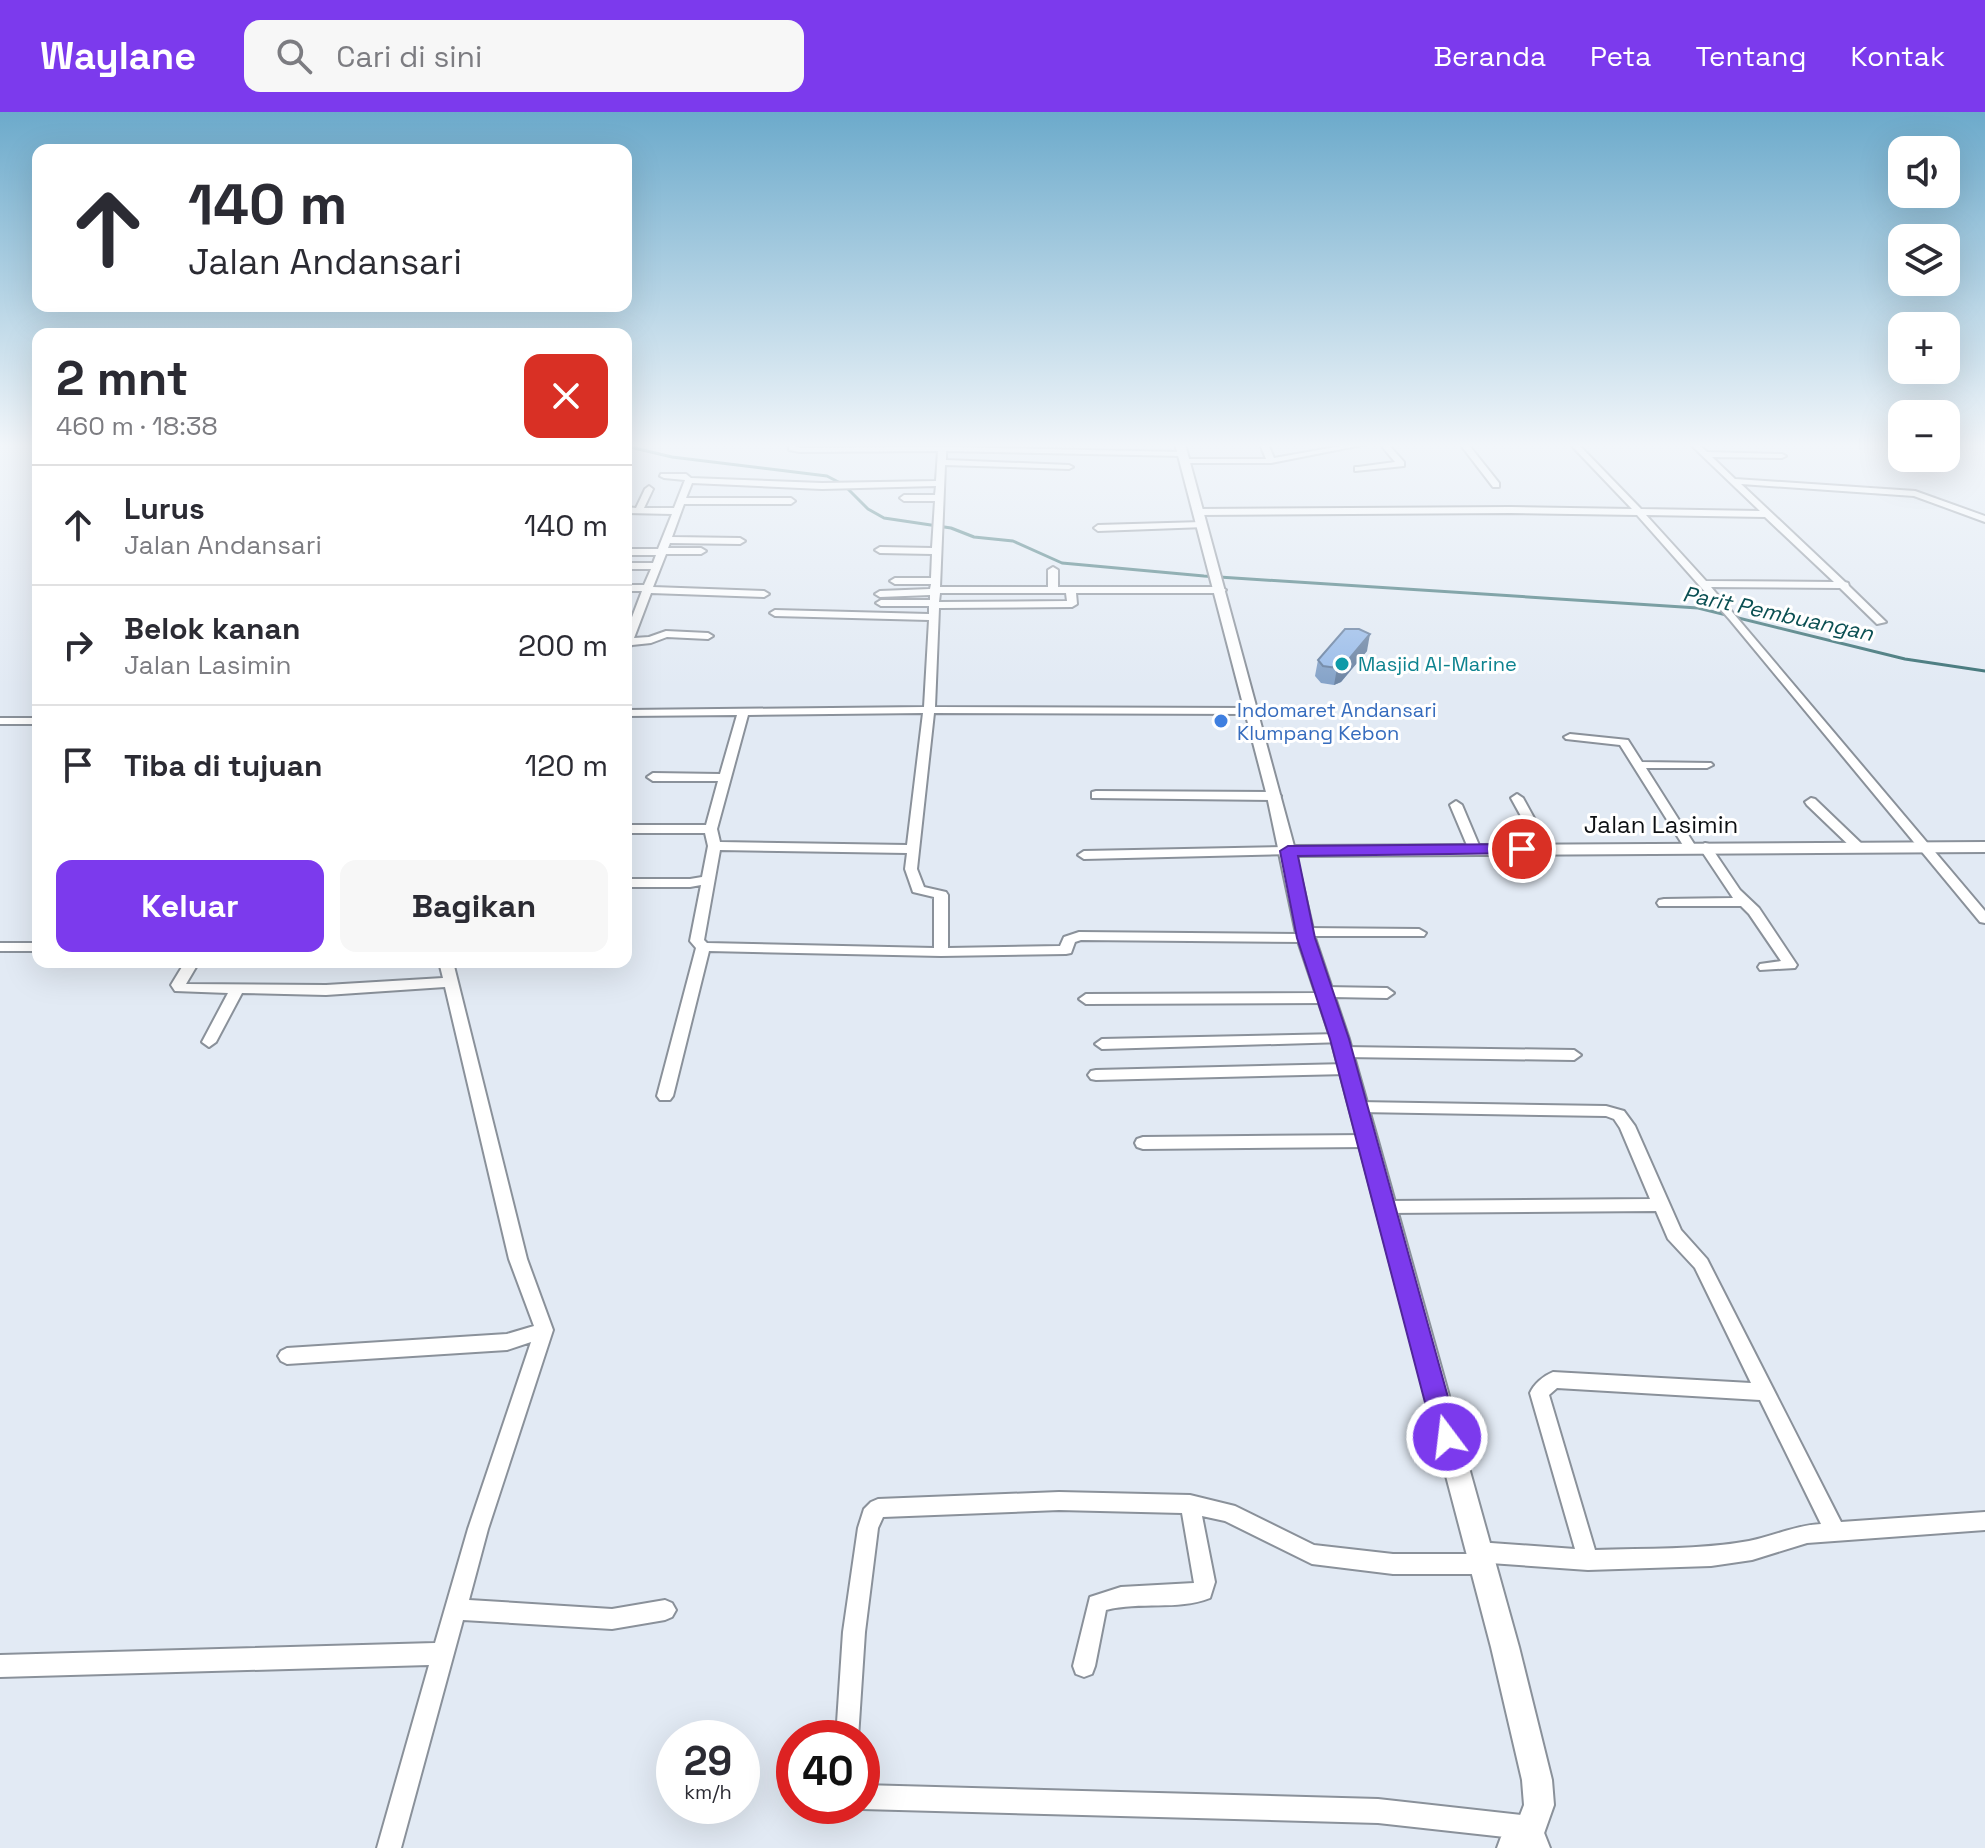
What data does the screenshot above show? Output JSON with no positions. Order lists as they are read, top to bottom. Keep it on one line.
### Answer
{"streets":{"street":["Jalan Lasimin"]},"water":["Parit Pembuangan"],"places":["Masjid Al-Marine","Indomaret Andansari Klumpang Kebon"],"page":{"header":"Waylane","search":"Cari di sini","nav":["Beranda","Peta","Tentang","Kontak"],"map_buttons":["+","−"],"turn":["140 m","Jalan Andansari"],"heading":["2 mnt","460 m · 18:38"],"list":[{"name":"Lurus","note":"Jalan Andansari","value":"140 m"},{"name":"Belok kanan","note":"Jalan Lasimin","value":"200 m"},{"name":"Tiba di tujuan","value":"120 m"}],"buttons":["Keluar","Bagikan"],"speed":"29 km/h","limit":"40"}}
